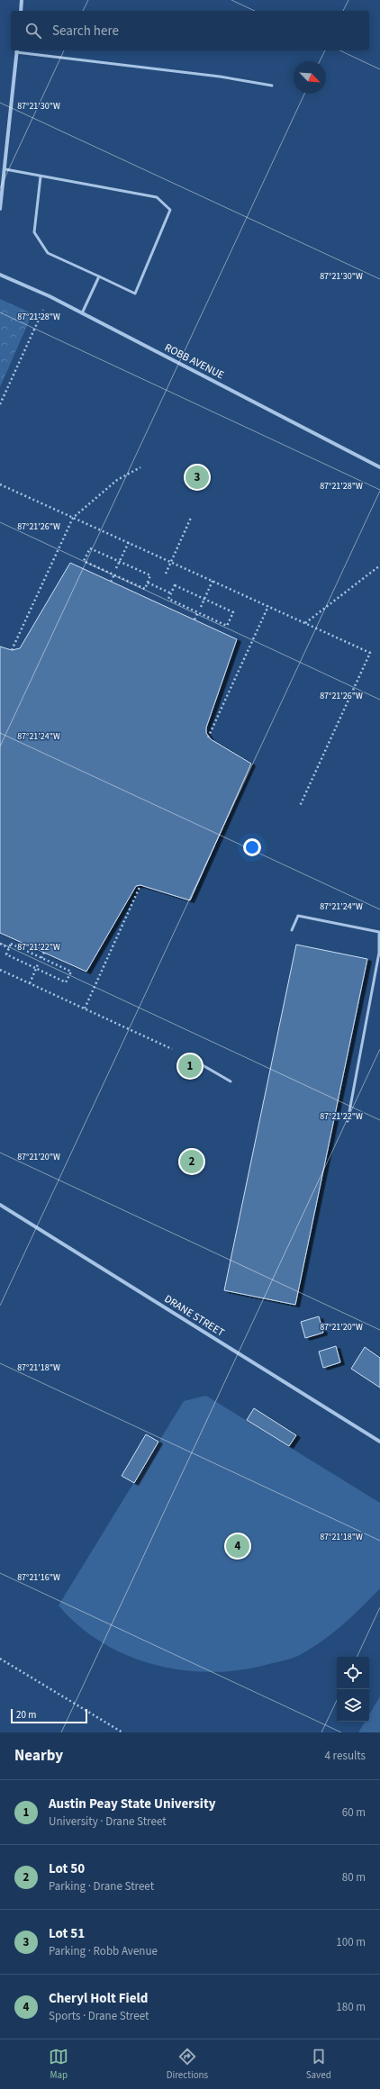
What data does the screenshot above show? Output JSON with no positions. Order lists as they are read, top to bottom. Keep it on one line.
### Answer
{"streets":{"street":["ROBB AVENUE","DRANE STREET"]},"scale_bar":"20 m","north":"bottom right","page":{"search":"Search here","pins":["3","1","2","4"],"scale":"20 m","heading":["Nearby","4 results"],"list":[{"mark":"1","name":"Austin Peay State University","note":"University · Drane Street","value":"60 m"},{"mark":"2","name":"Lot 50","note":"Parking · Drane Street","value":"80 m"},{"mark":"3","name":"Lot 51","note":"Parking · Robb Avenue","value":"100 m"},{"mark":"4","name":"Cheryl Holt Field","note":"Sports · Drane Street","value":"180 m"}],"nav":["Map","Directions","Saved"]},"coordinates":["87°21'30\"W","87°21'28\"W","87°21'26\"W","87°21'24\"W","87°21'22\"W","87°21'20\"W","87°21'18\"W","87°21'16\"W"]}
